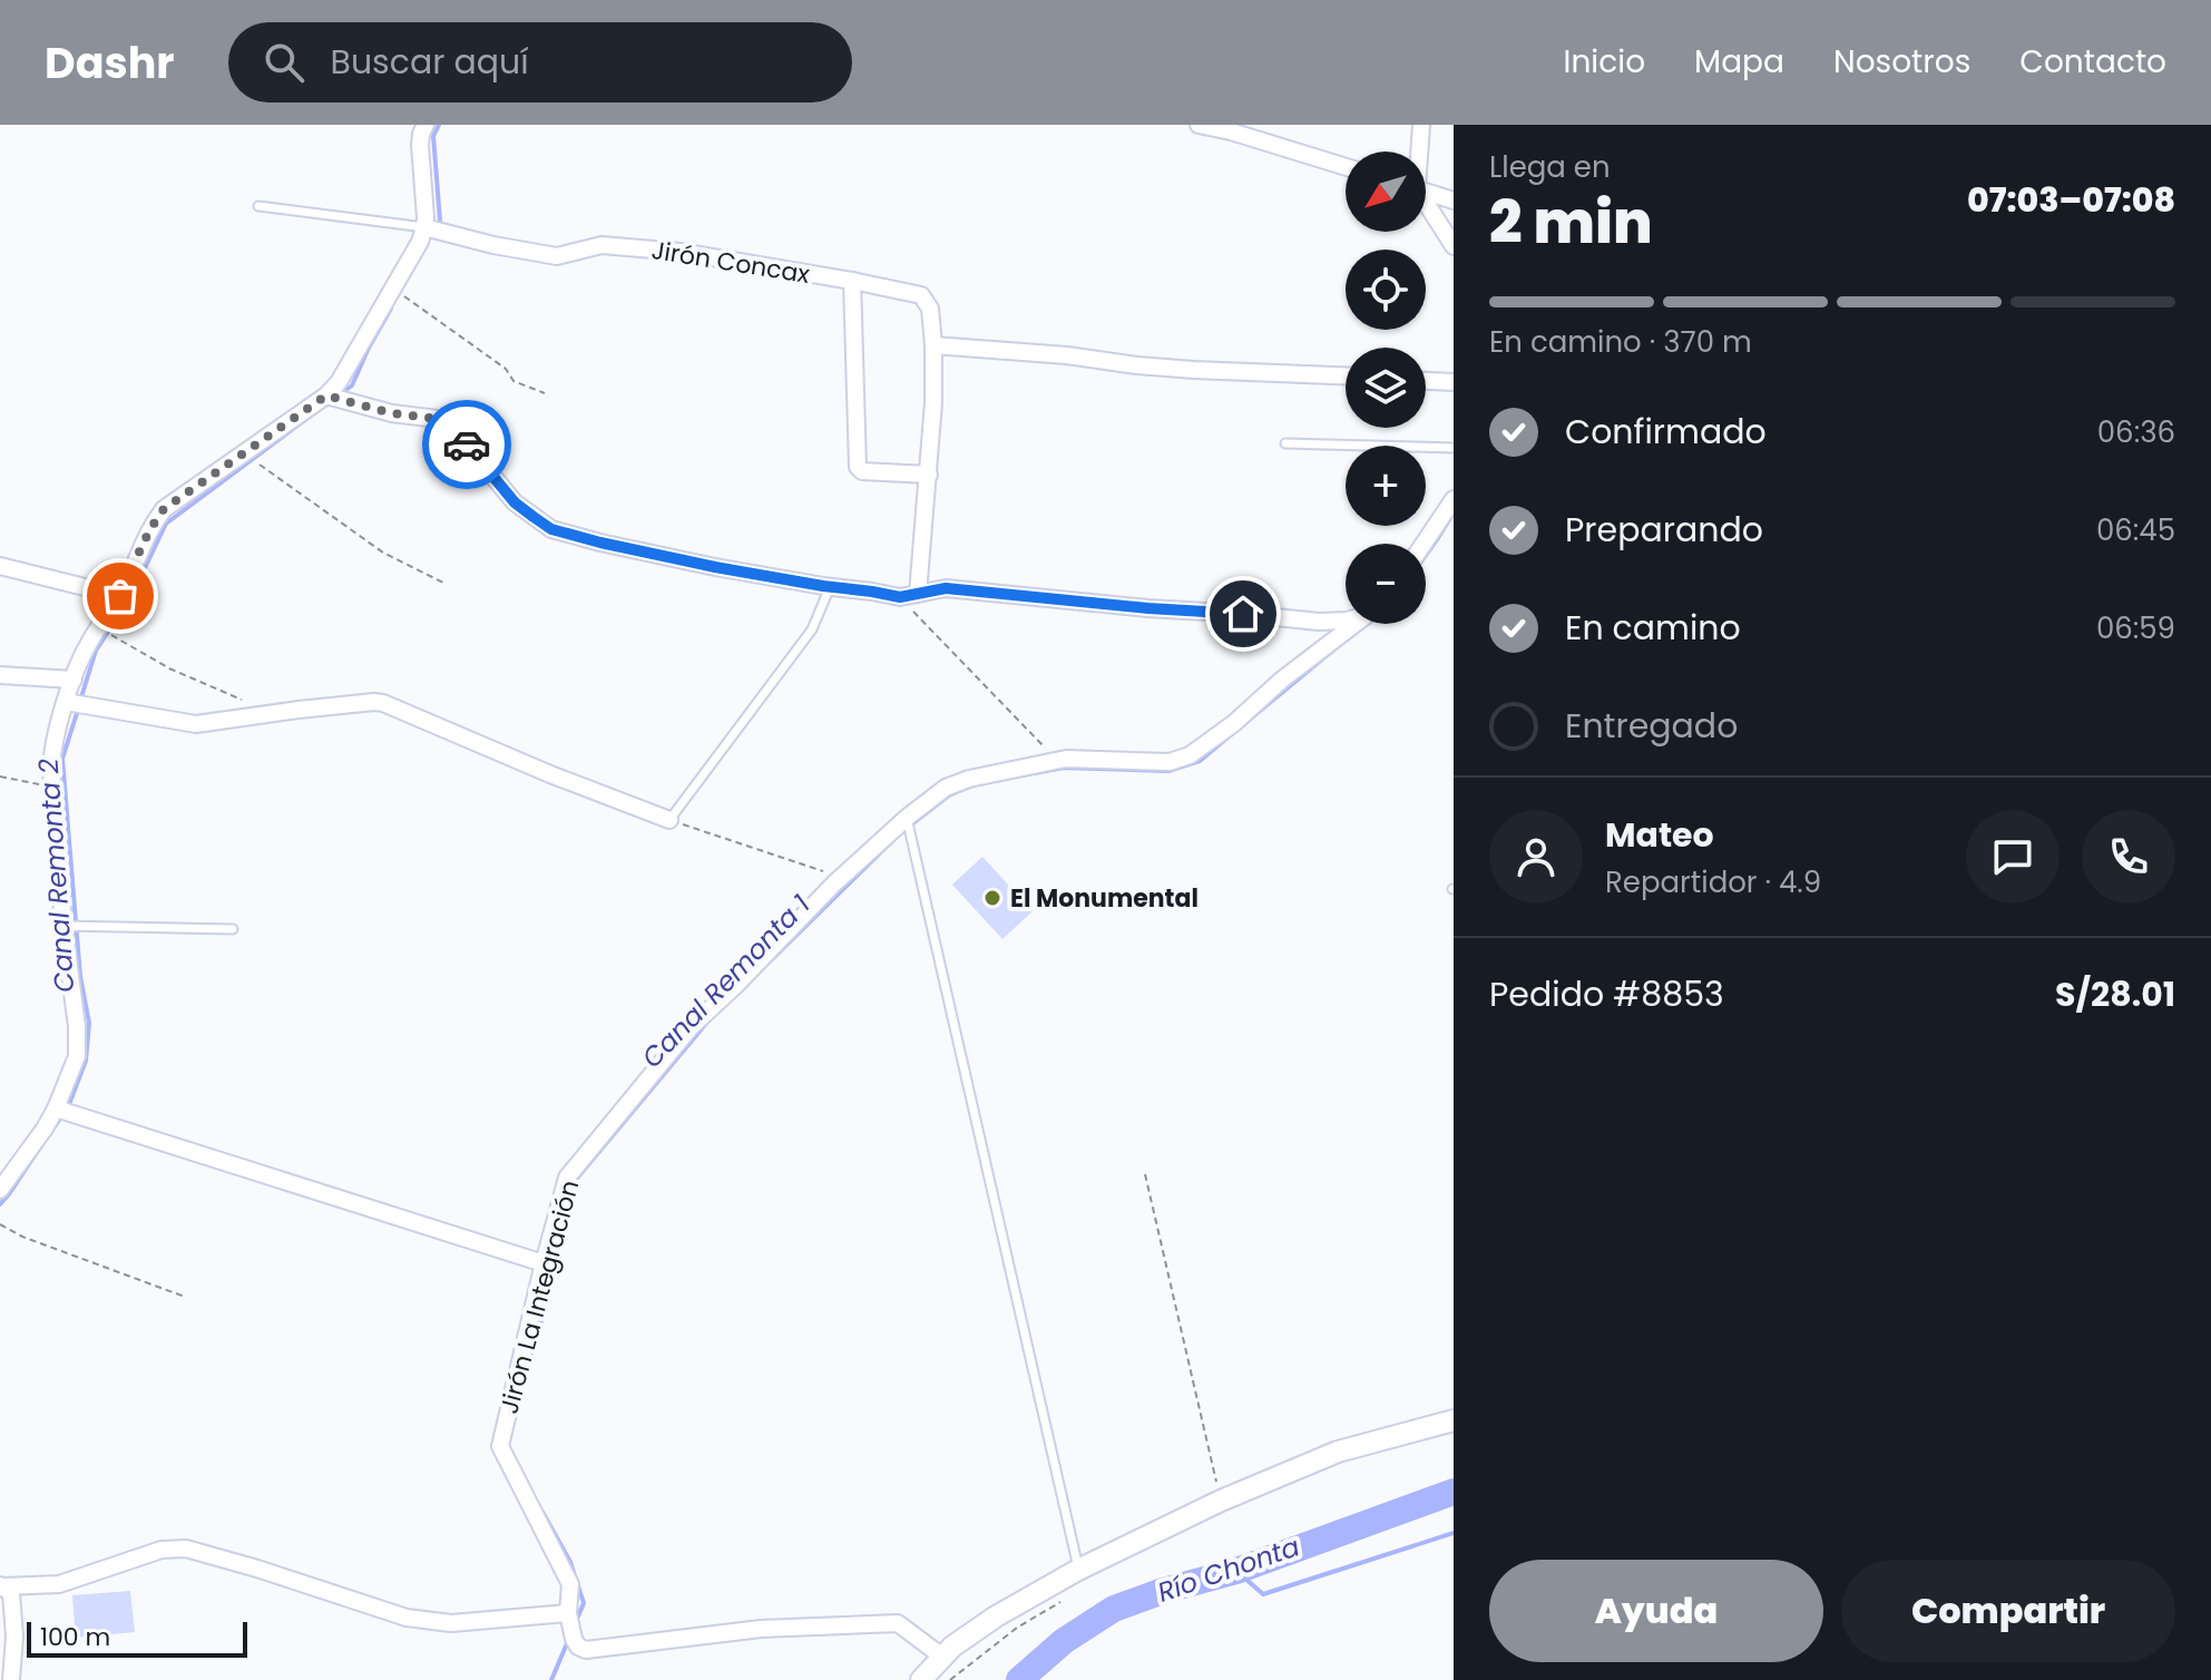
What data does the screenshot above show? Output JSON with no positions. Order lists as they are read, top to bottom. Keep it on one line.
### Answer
{"streets":{"street":["Jirón Concax","Jirón La Integración"]},"water":["Canal Remonta 2","Canal Remonta 1","Río Chonta"],"places":["El Monumental"],"scale_bar":"100 m","north":"bottom left","page":{"header":"Dashr","search":"Buscar aquí","nav":["Inicio","Mapa","Nosotros","Contacto"],"heading":["2 min","Llega en","07:03–07:08"],"panel":["Mateo","Repartidor · 4.9","Pedido #8853","S/28.01"],"map_buttons":["+","−"],"bar":"En camino · 370 m","list":[["Confirmado","06:36"],["Preparando","06:45"],["En camino","06:59"],"Entregado"],"buttons":["Ayuda","Compartir"],"scale":"100 m"}}
